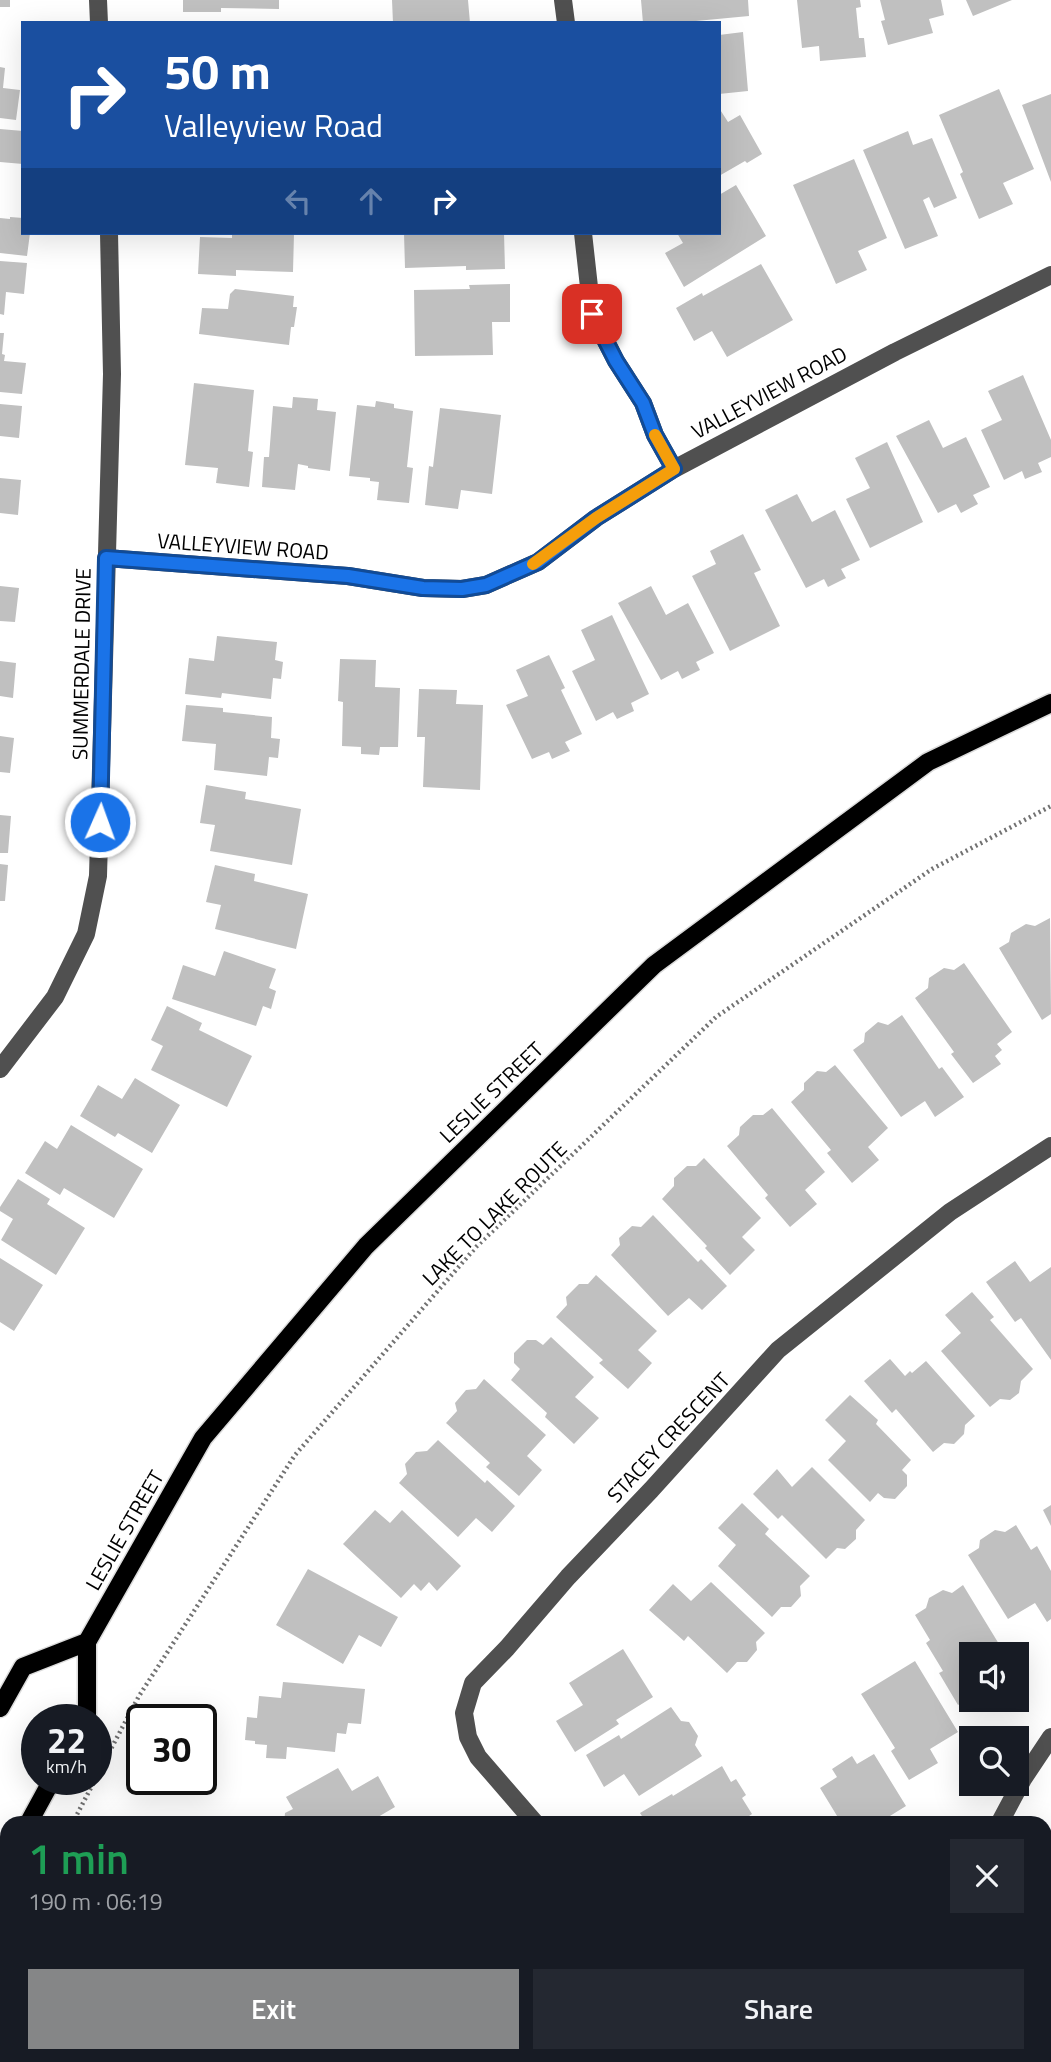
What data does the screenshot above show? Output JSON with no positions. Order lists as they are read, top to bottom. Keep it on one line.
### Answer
{"streets":{"main road":["LESLIE STREET"],"street":["VALLEYVIEW ROAD","SUMMERDALE DRIVE","STACEY CRESCENT"],"path":["LAKE TO LAKE ROUTE"]},"crossings":[["VALLEYVIEW ROAD","SUMMERDALE DRIVE"]],"page":{"turn":["50 m","Valleyview Road"],"speed":"22 km/h","limit":"30","heading":["1 min","190 m · 06:19"],"buttons":["Exit","Share"]}}
